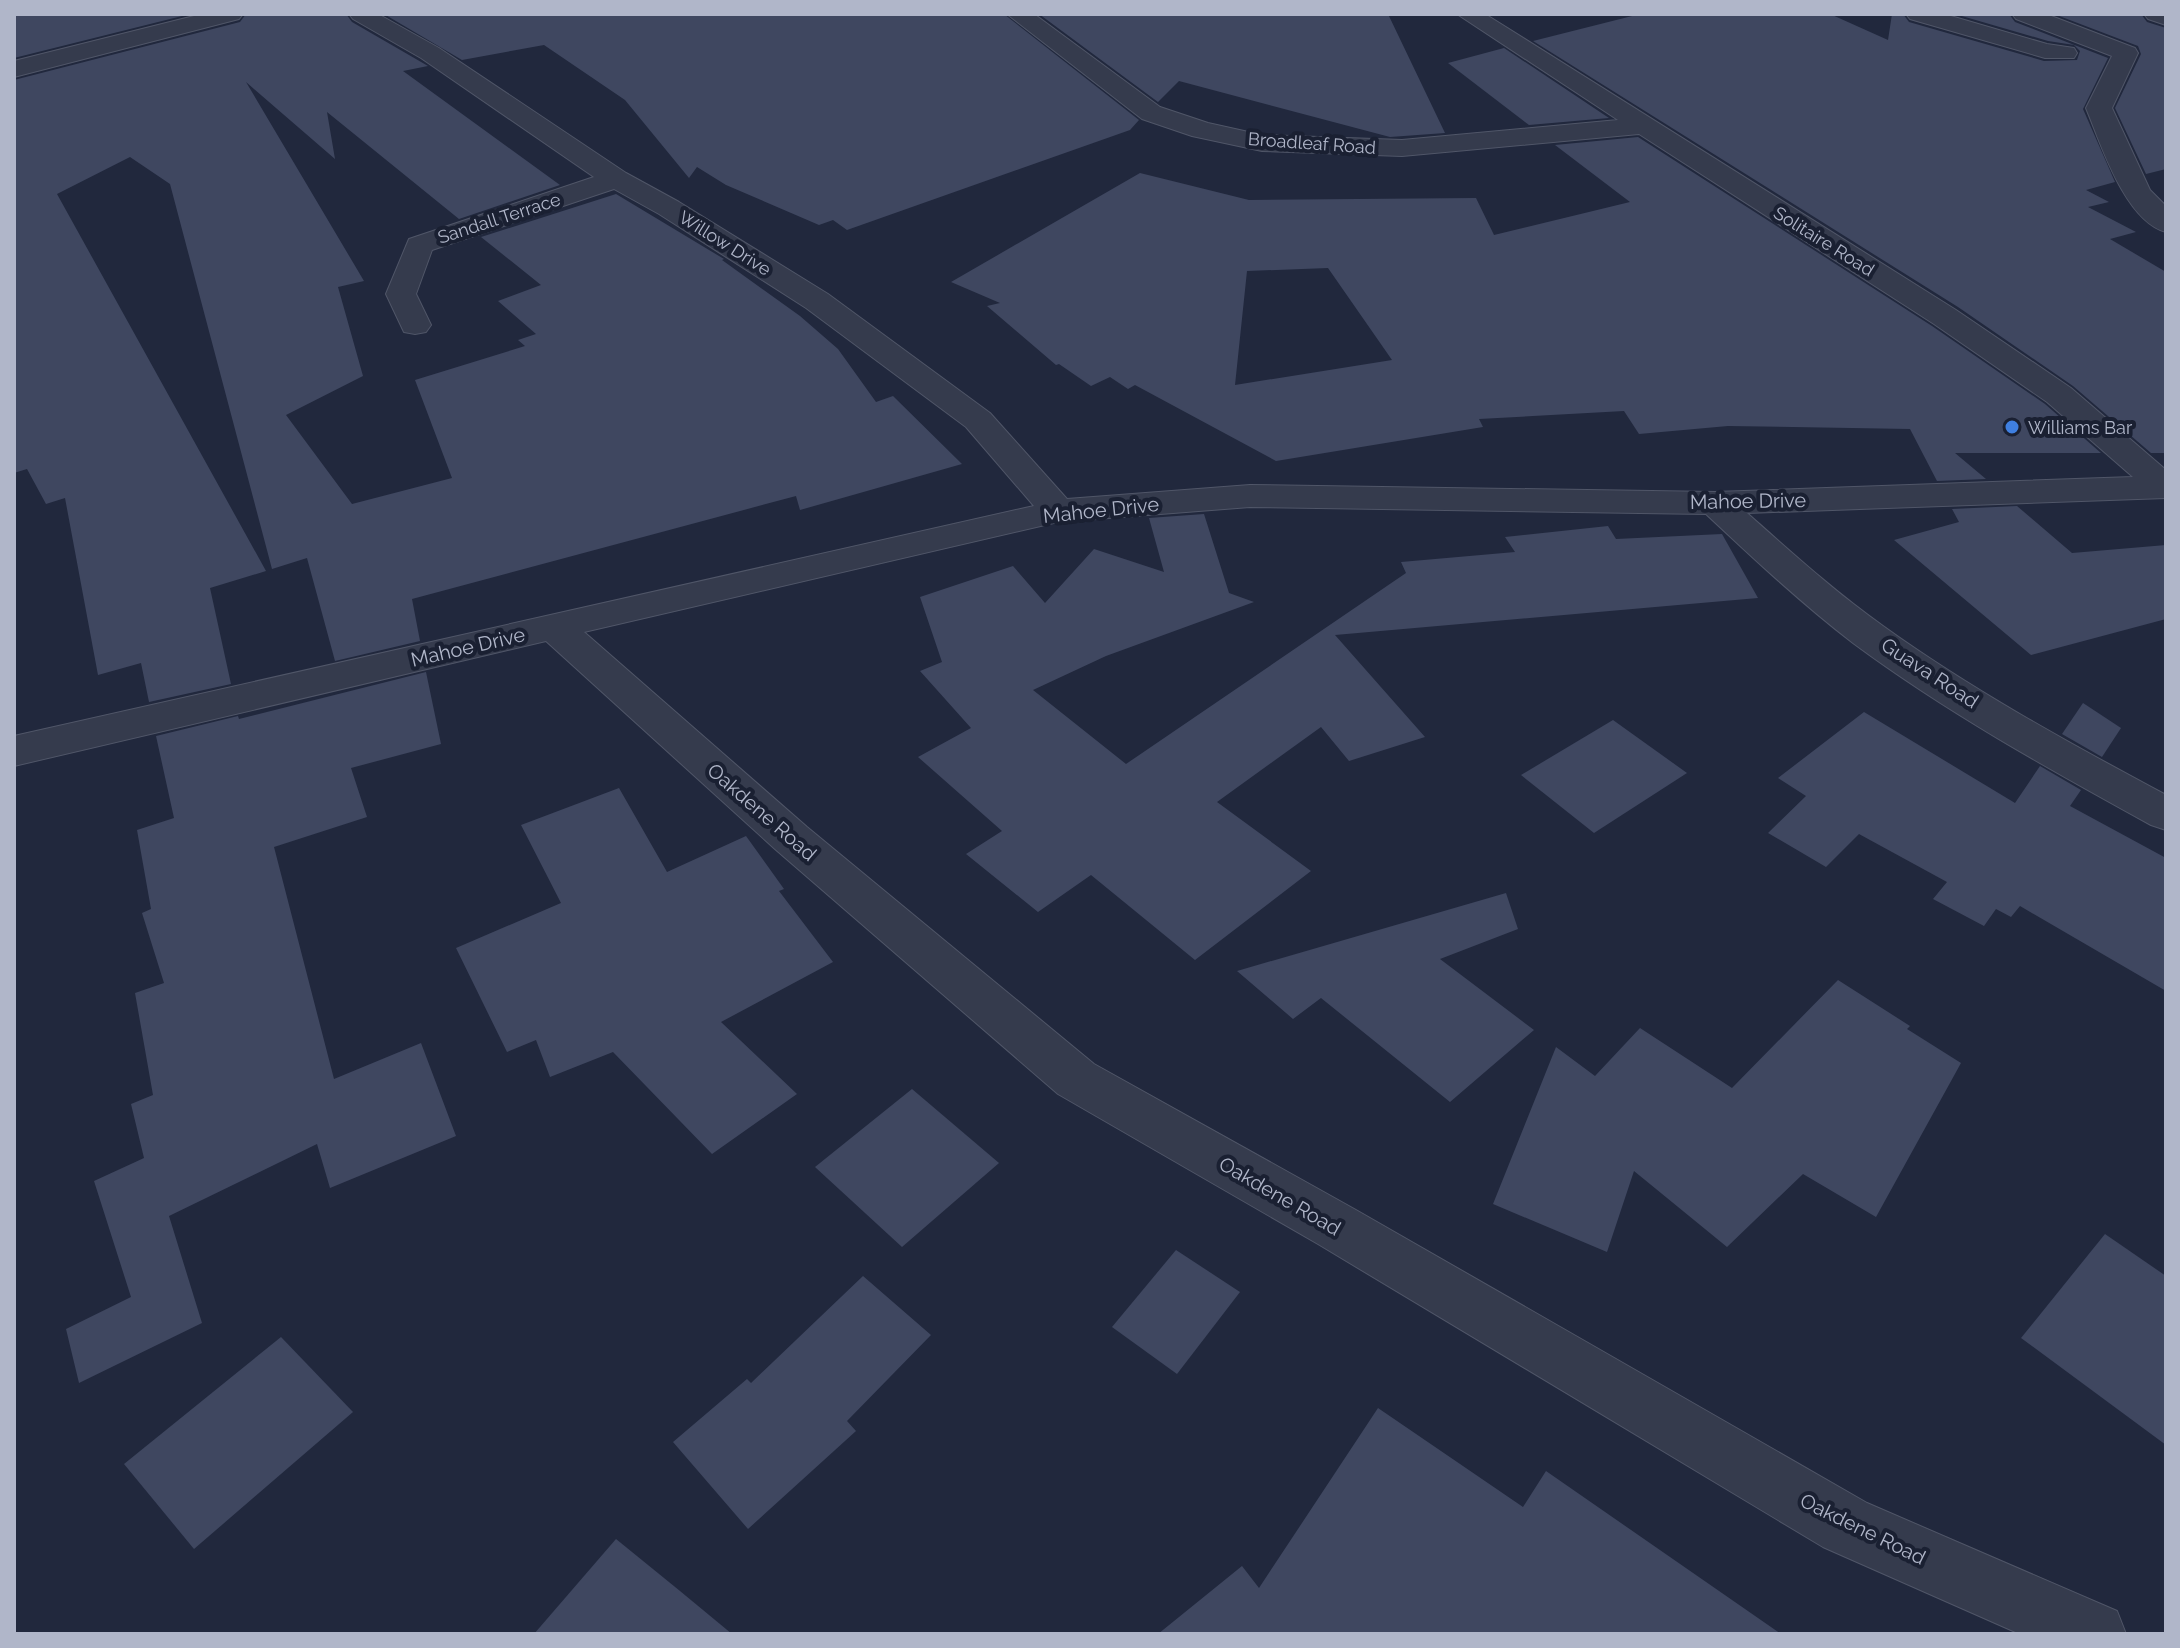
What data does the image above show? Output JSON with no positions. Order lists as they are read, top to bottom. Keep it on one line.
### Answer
{"streets":{"street":["Broadleaf Road","Sandall Terrace","Solitaire Road","Willow Drive","Mahoe Drive","Guava Road","Oakdene Road"]},"crossings":[["Broadleaf Road","Solitaire Road"],["Sandall Terrace","Willow Drive"],["Solitaire Road","Mahoe Drive"],["Willow Drive","Mahoe Drive"],["Mahoe Drive","Guava Road"],["Mahoe Drive","Oakdene Road"]],"places":["Williams Bar"]}
